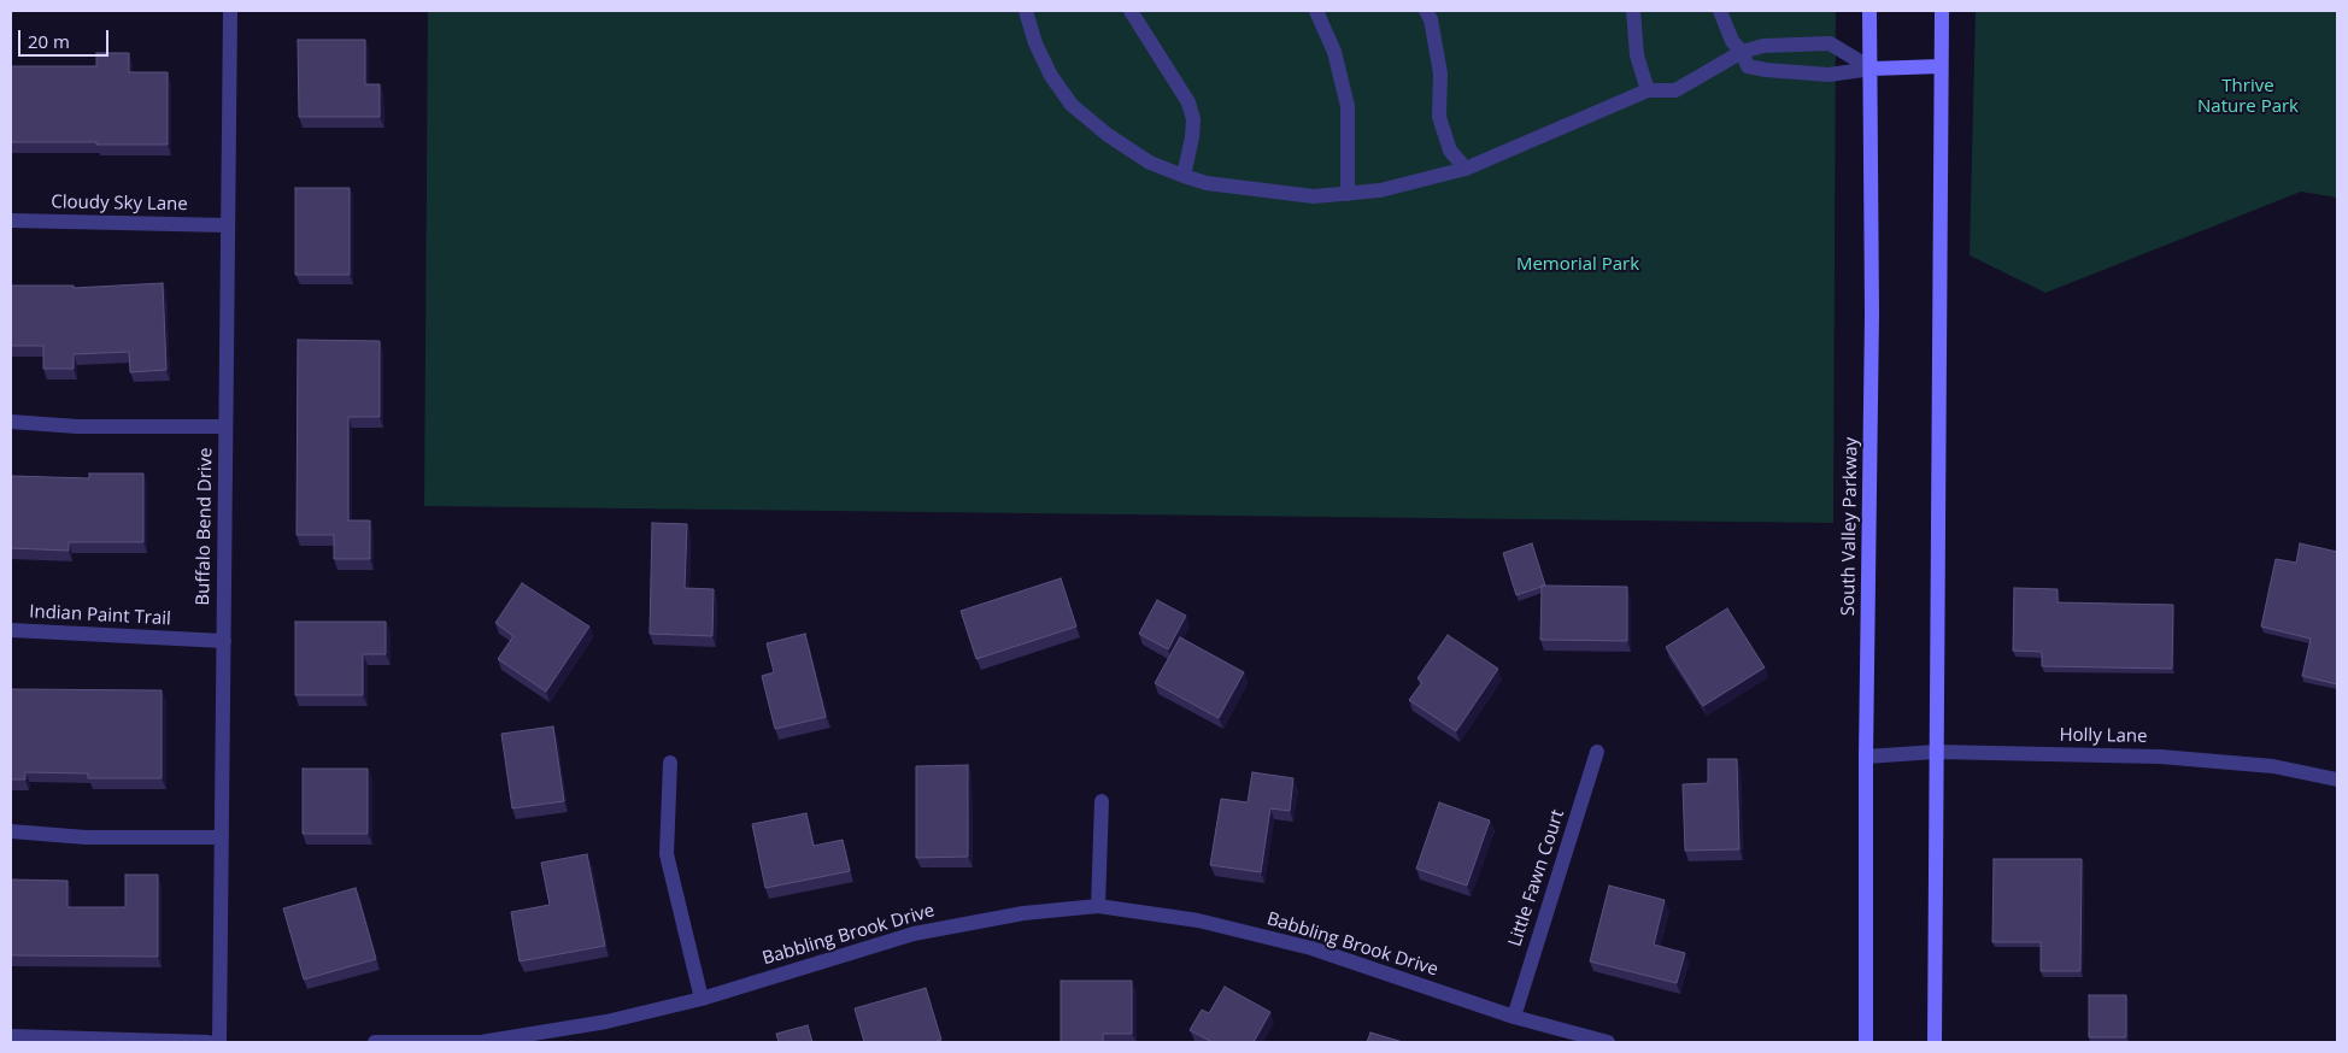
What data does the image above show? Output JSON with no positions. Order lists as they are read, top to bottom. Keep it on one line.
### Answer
{"streets":{"main road":["South Valley Parkway"],"street":["Cloudy Sky Lane","Buffalo Bend Drive","Indian Paint Trail","Holly Lane","Little Fawn Court","Babbling Brook Drive"]},"crossings":[["Cloudy Sky Lane","Buffalo Bend Drive"],["Buffalo Bend Drive","Indian Paint Trail"],["South Valley Parkway","Holly Lane"],["Little Fawn Court","Babbling Brook Drive"]],"parks":["Thrive Nature Park","Memorial Park"],"scale_bar":"20 m"}
